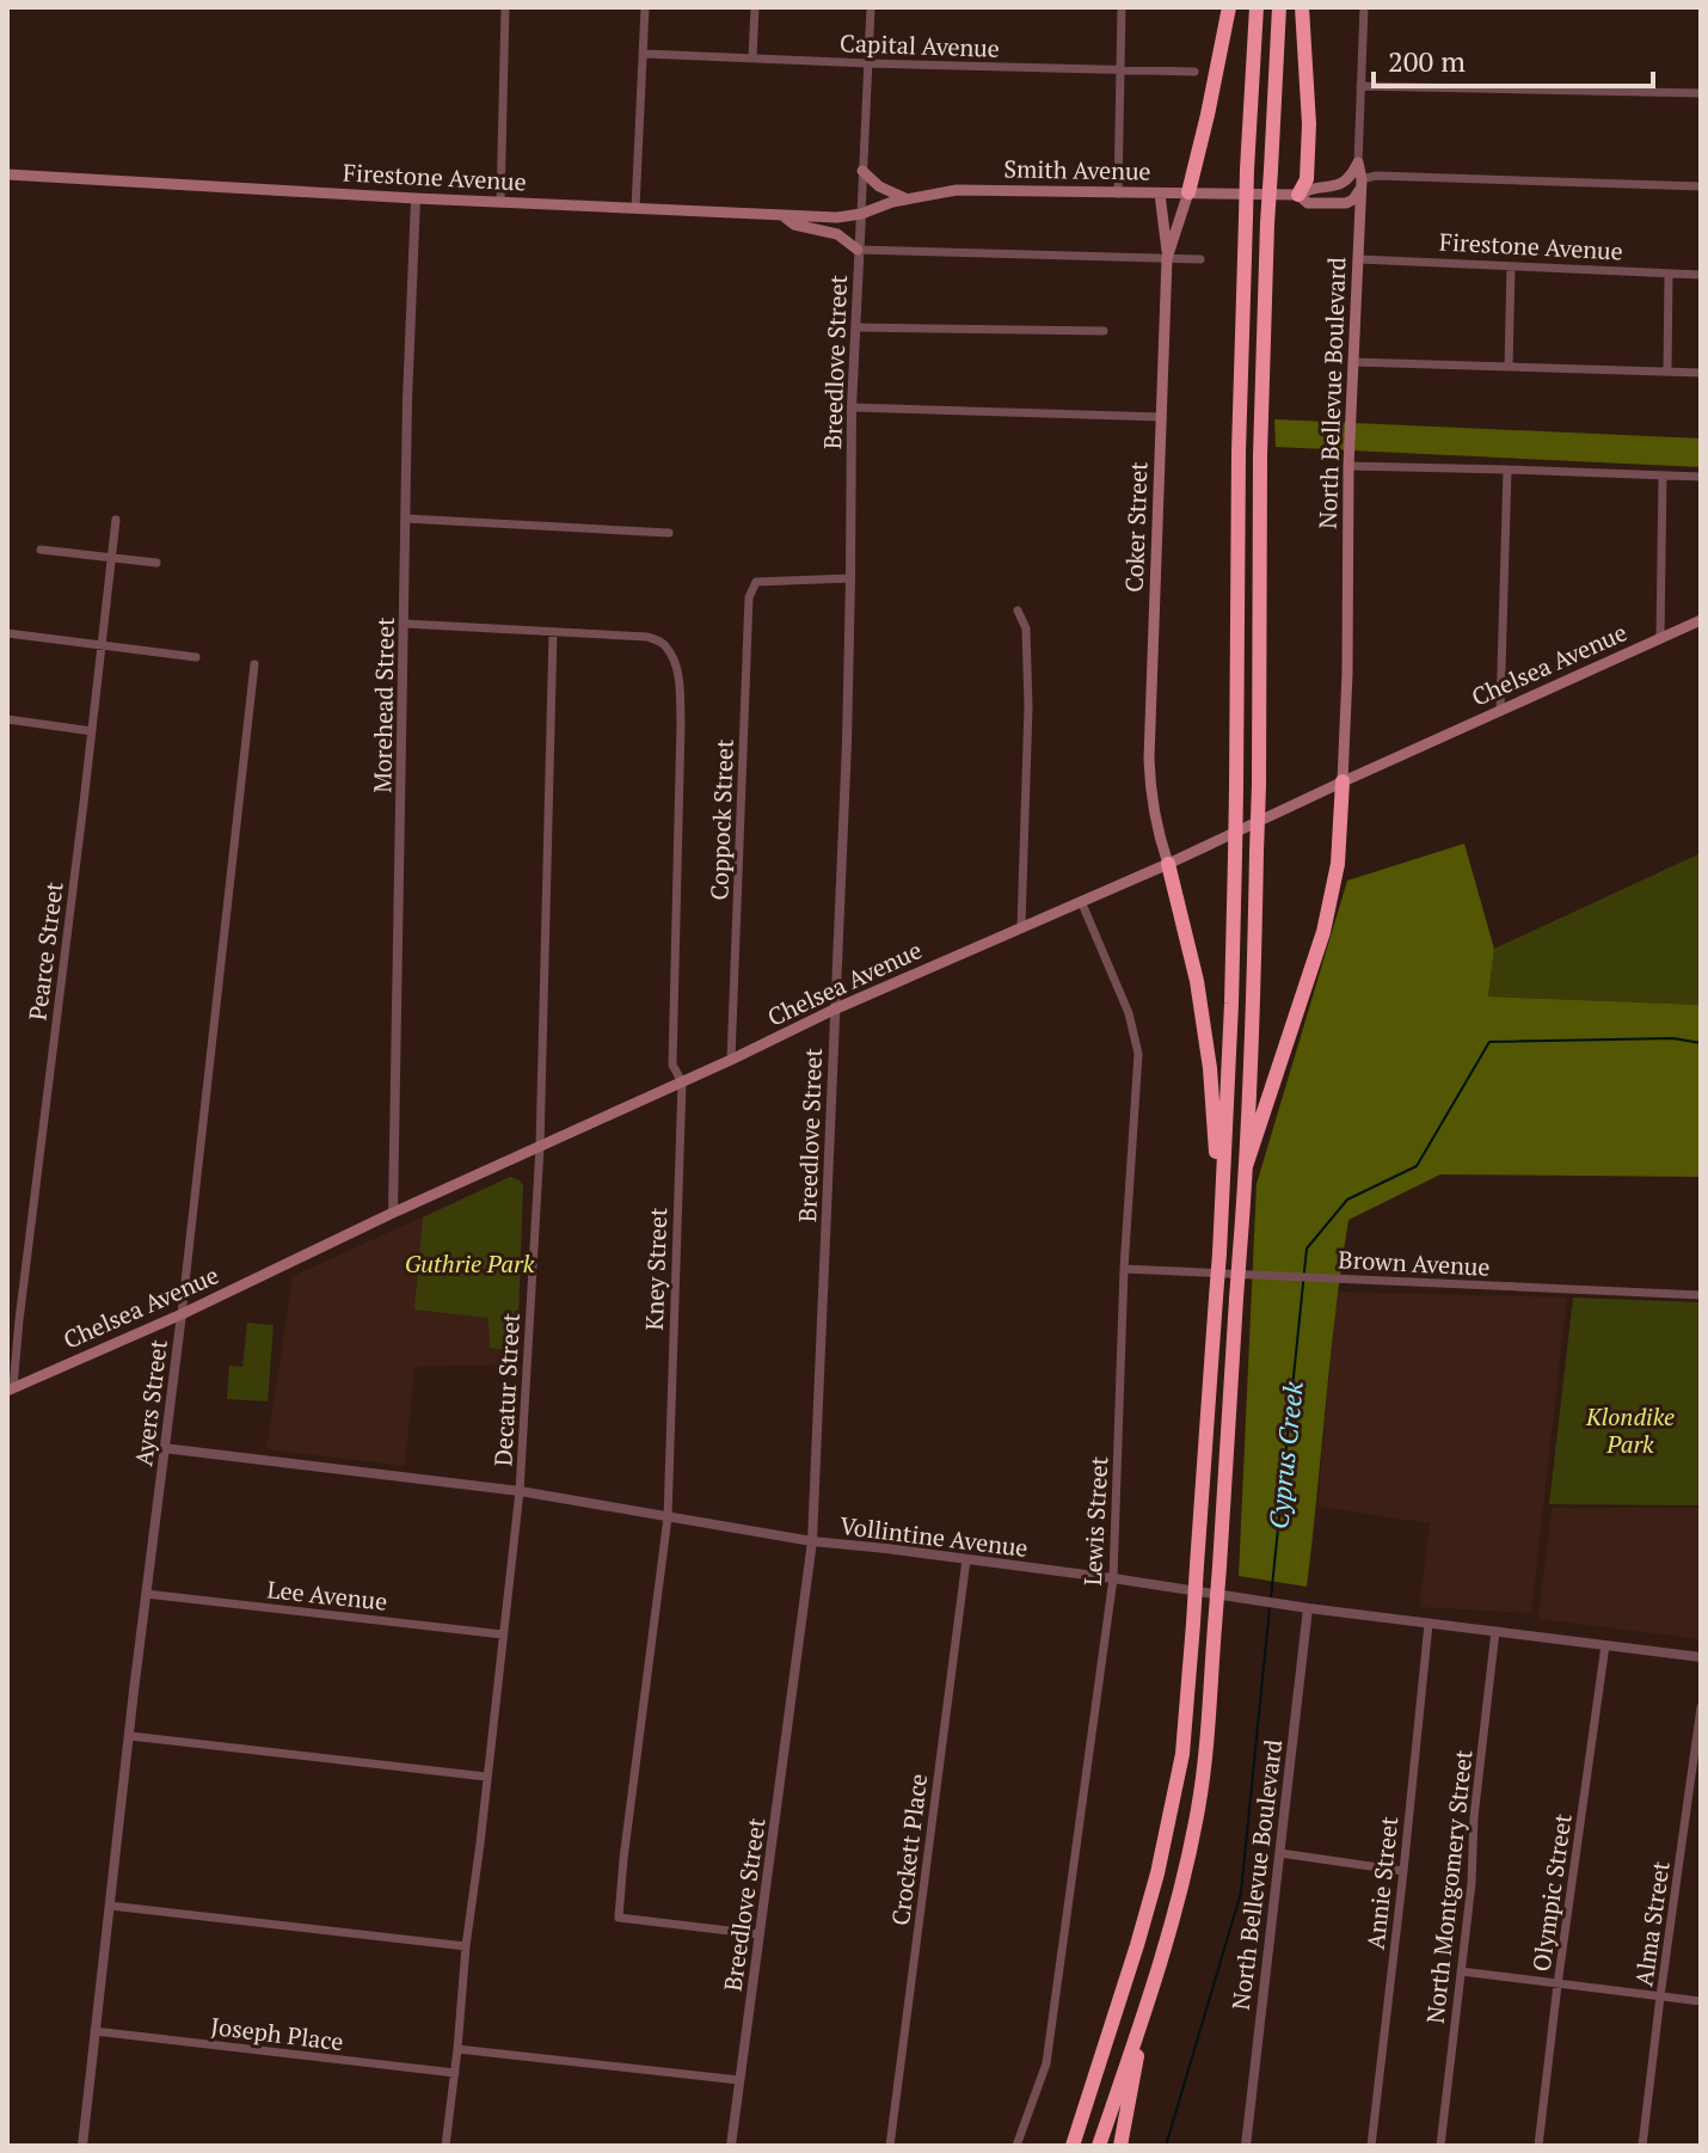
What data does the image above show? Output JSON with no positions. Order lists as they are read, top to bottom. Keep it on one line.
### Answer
{"streets":{"main road":["Smith Avenue","Firestone Avenue","North Bellevue Boulevard","Coker Street","Chelsea Avenue"],"street":["Capital Avenue","Breedlove Street","Morehead Street","Coppock Street","Pearce Street","Brown Avenue","Kney Street","Decatur Street","Ayers Street","Lewis Street","Vollintine Avenue","Lee Avenue","Crockett Place","Annie Street","North Montgomery Street","Olympic Street","Alma Street","Joseph Place"]},"crossings":[["Capital Avenue","Breedlove Street"],["Smith Avenue","Firestone Avenue"],["Smith Avenue","Breedlove Street"],["Smith Avenue","North Bellevue Boulevard"],["Smith Avenue","Coker Street"],["Firestone Avenue","Breedlove Street"],["Firestone Avenue","North Bellevue Boulevard"],["Firestone Avenue","Morehead Street"],["Breedlove Street","Chelsea Avenue"],["Breedlove Street","Coppock Street"],["Breedlove Street","Kney Street"],["Breedlove Street","Vollintine Avenue"],["North Bellevue Boulevard","Chelsea Avenue"],["North Bellevue Boulevard","Vollintine Avenue"],["Coker Street","Chelsea Avenue"],["Chelsea Avenue","Morehead Street"],["Chelsea Avenue","Coppock Street"],["Chelsea Avenue","Pearce Street"],["Chelsea Avenue","Kney Street"],["Chelsea Avenue","Decatur Street"],["Chelsea Avenue","Ayers Street"],["Chelsea Avenue","Lewis Street"],["Brown Avenue","Lewis Street"],["Kney Street","Decatur Street"],["Kney Street","Vollintine Avenue"],["Decatur Street","Vollintine Avenue"],["Decatur Street","Lee Avenue"],["Decatur Street","Joseph Place"],["Ayers Street","Vollintine Avenue"],["Ayers Street","Lee Avenue"],["Ayers Street","Joseph Place"],["Lewis Street","Vollintine Avenue"],["Vollintine Avenue","Crockett Place"],["Vollintine Avenue","Annie Street"],["Vollintine Avenue","North Montgomery Street"],["Vollintine Avenue","Olympic Street"]],"water":["Cyprus Creek"],"parks":["Guthrie Park","Klondike Park"],"scale_bar":"200 m"}
